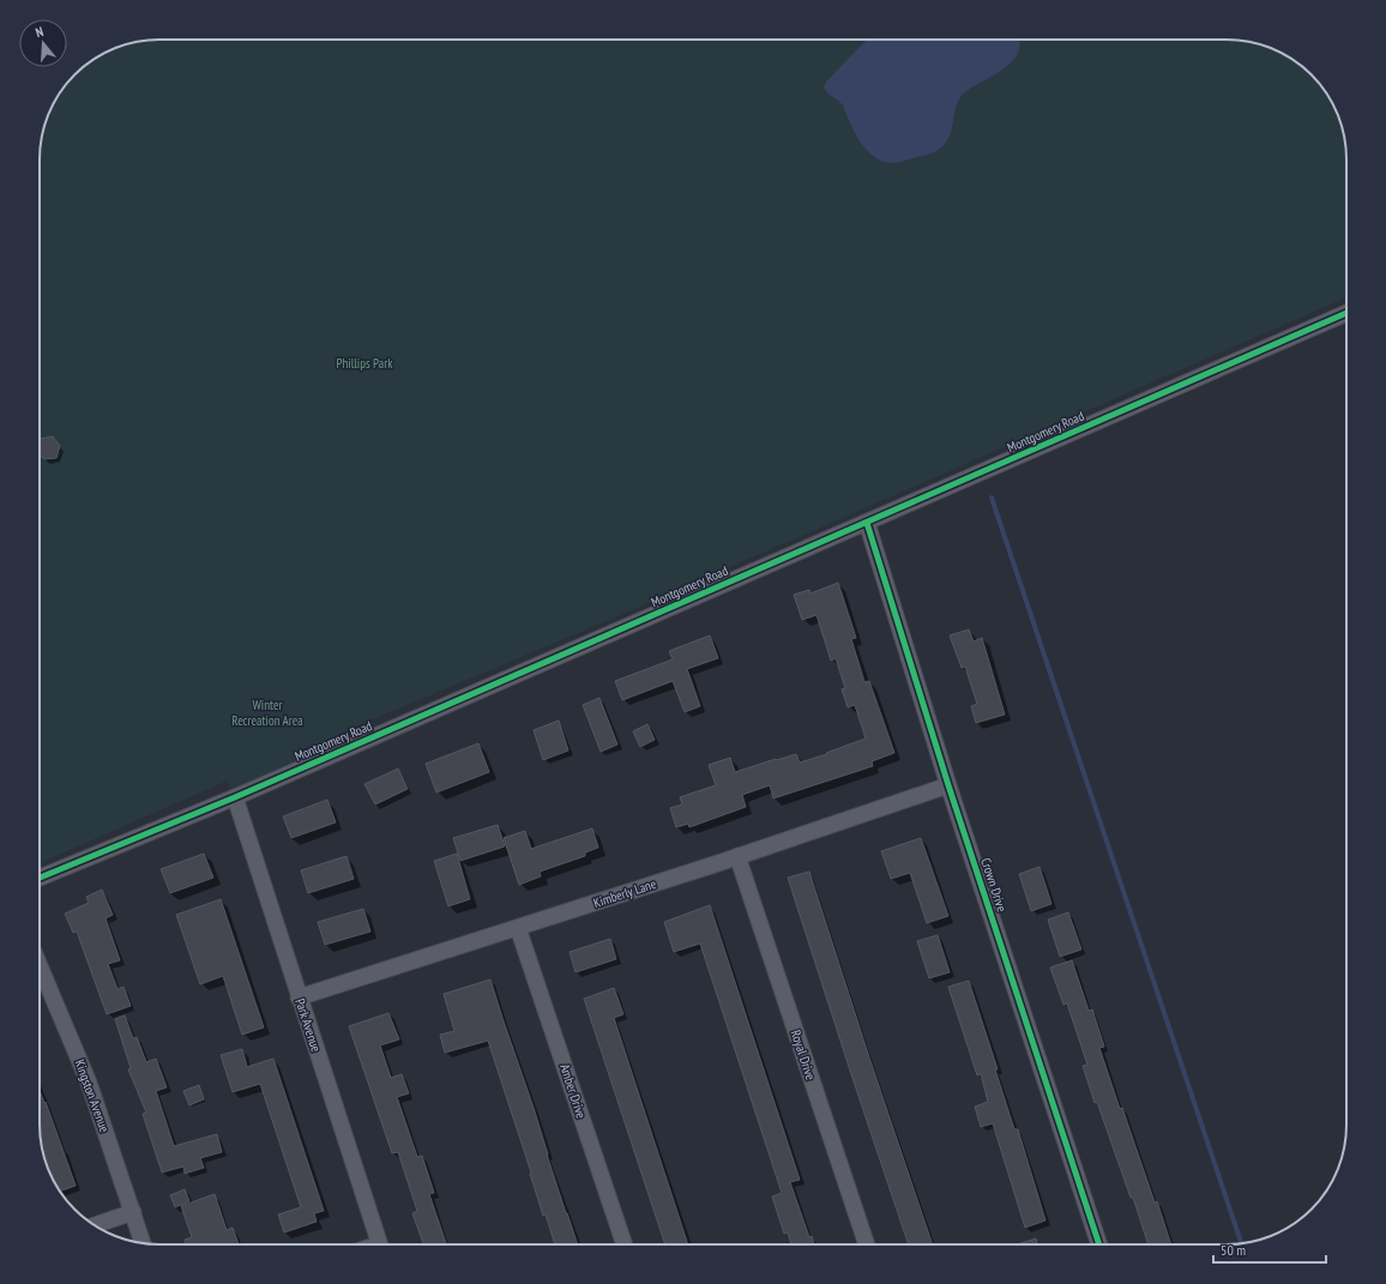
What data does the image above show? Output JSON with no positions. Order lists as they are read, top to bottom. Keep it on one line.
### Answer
{"streets":{"street":["Montgomery Road","Crown Drive","Kimberly Lane","Park Avenue","Royal Drive","Amber Drive","Kingston Avenue"]},"crossings":[["Montgomery Road","Crown Drive"],["Montgomery Road","Park Avenue"],["Crown Drive","Kimberly Lane"],["Kimberly Lane","Park Avenue"],["Kimberly Lane","Royal Drive"],["Kimberly Lane","Amber Drive"]],"parks":["Phillips Park","Winter Recreation Area"],"scale_bar":"50 m","north":"top"}
